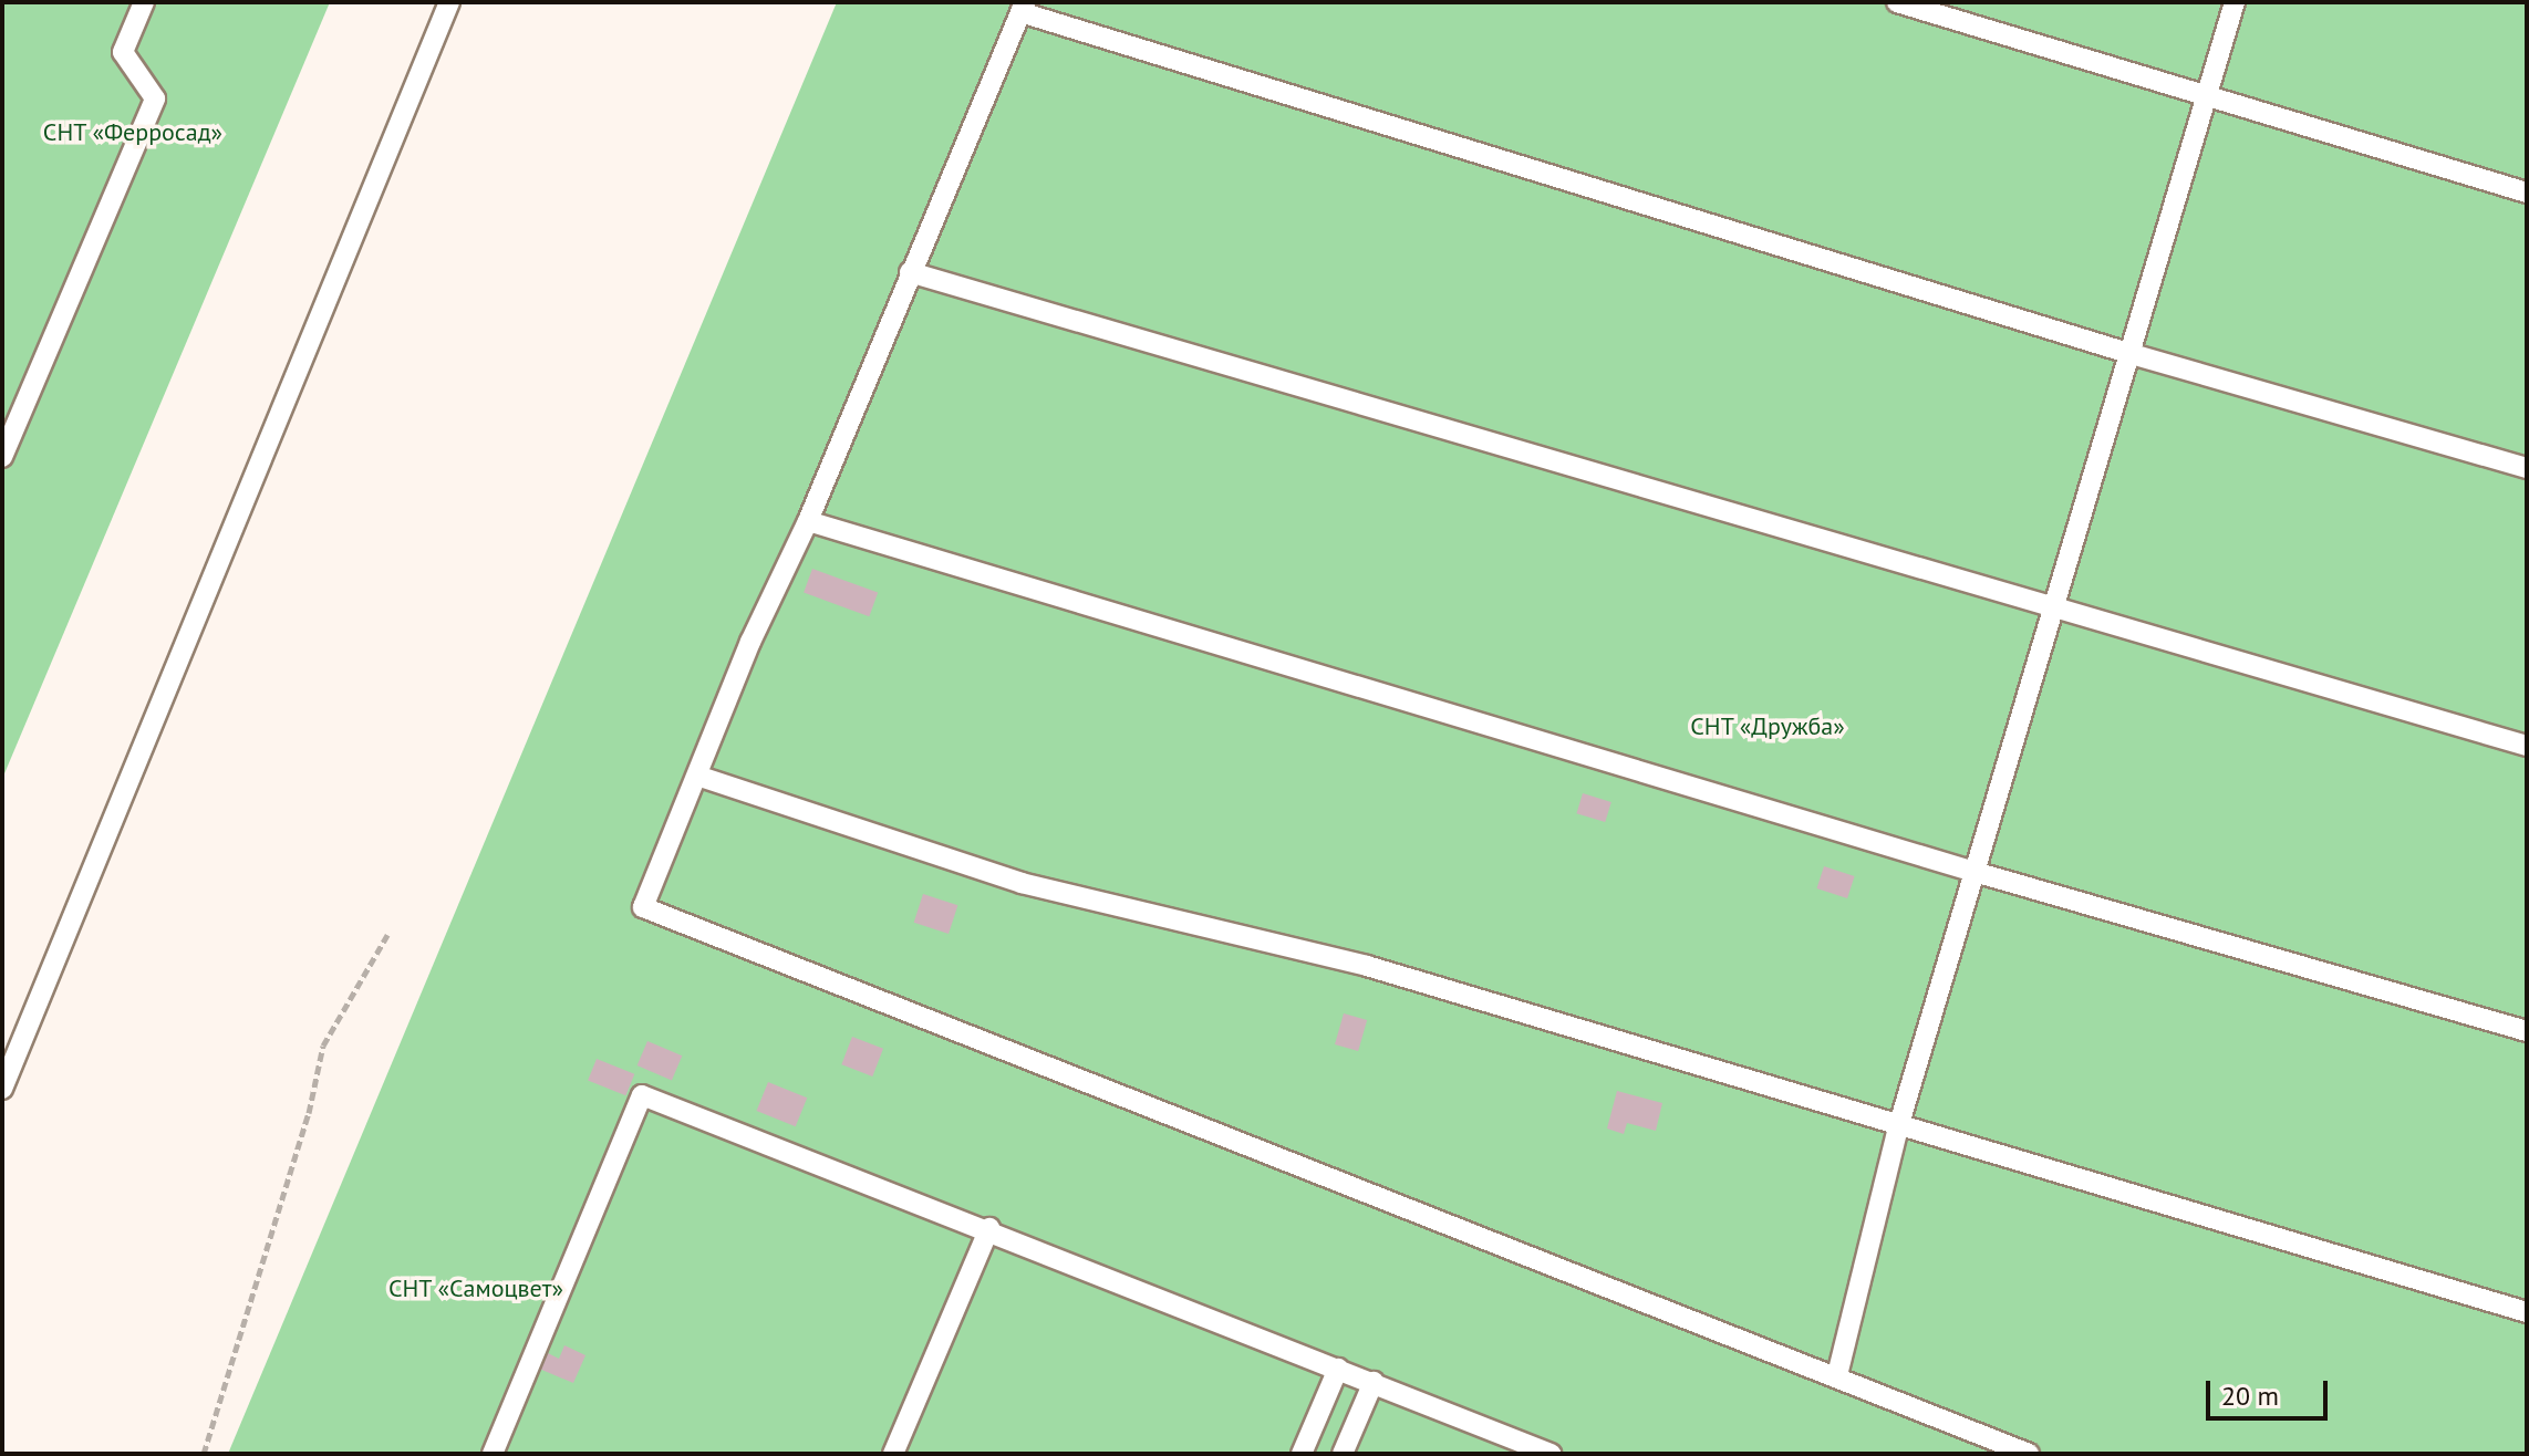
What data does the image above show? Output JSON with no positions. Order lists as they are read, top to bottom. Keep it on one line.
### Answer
{"parks":["СНТ «Ферросад»","СНТ «Дружба»","СНТ «Самоцвет»"],"scale_bar":"20 m"}
